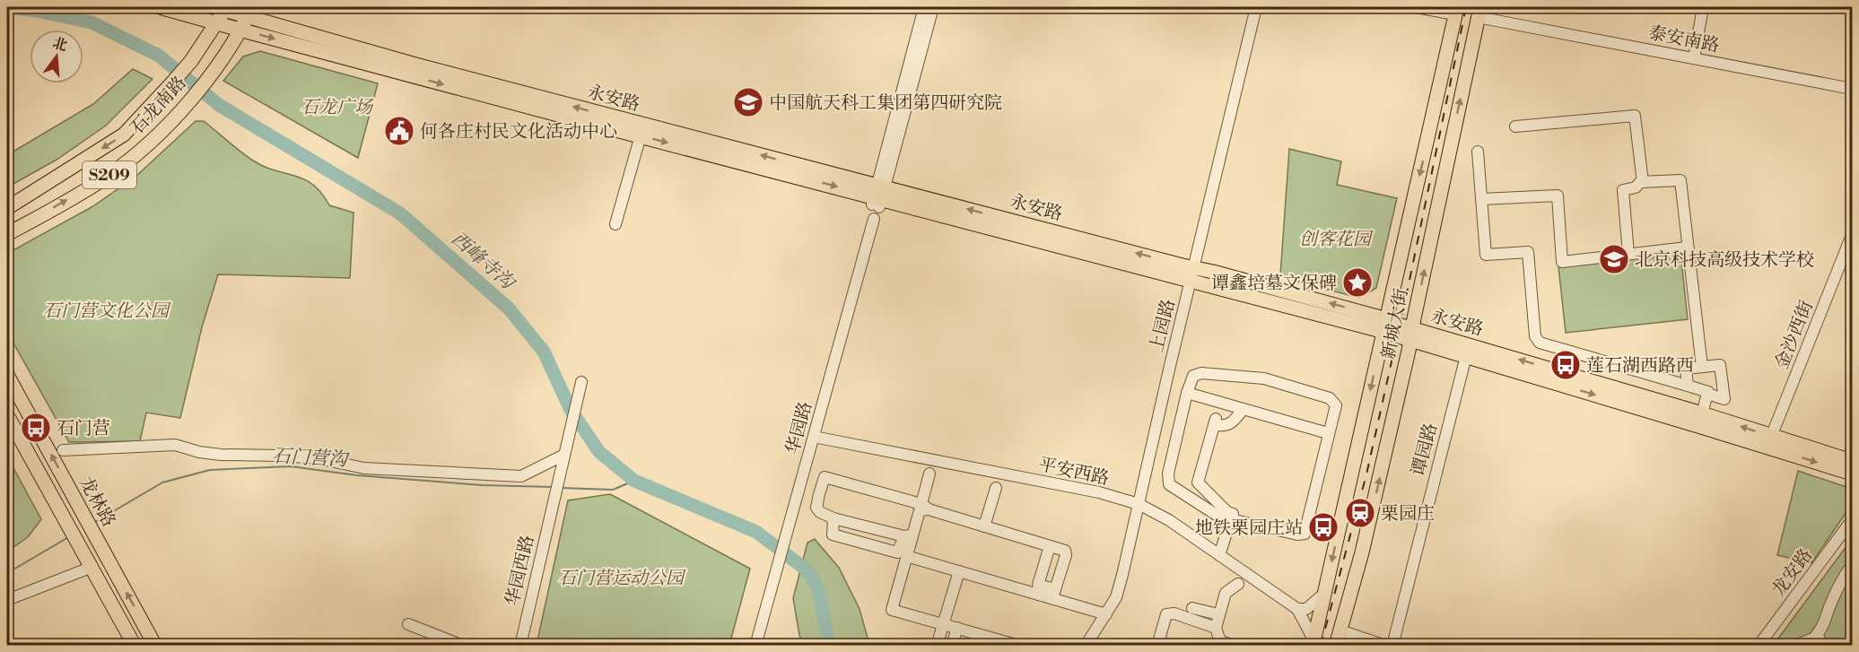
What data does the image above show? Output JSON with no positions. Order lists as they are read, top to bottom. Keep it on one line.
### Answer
{"streets":{"main road":["永安路","石龙南路","S209","新城大街","龙林路"],"street":["泰安南路","上园路","金沙西街","华园路","谭园路","平安西路","华园西路","龙安路"]},"crossings":[["泰安南路","新城大街"],["永安路","石龙南路"],["永安路","新城大街"],["永安路","上园路"],["永安路","金沙西街"],["永安路","谭园路"],["上园路","平安西路"],["华园路","平安西路"]],"water":["西峰寺沟","石门营沟"],"parks":["石龙广场","创客花园","石门营文化公园","石门营运动公园"],"places":{"school or university":["中国航天科工集团第四研究院","北京科技高级技术学校"],"public building":["何各庄村民文化活动中心"],"place":["谭鑫培墓文保碑"],"bus stop":["莲石湖西路西","石门营","地铁栗园庄站"],"station":["栗园庄"]},"north":"top"}
